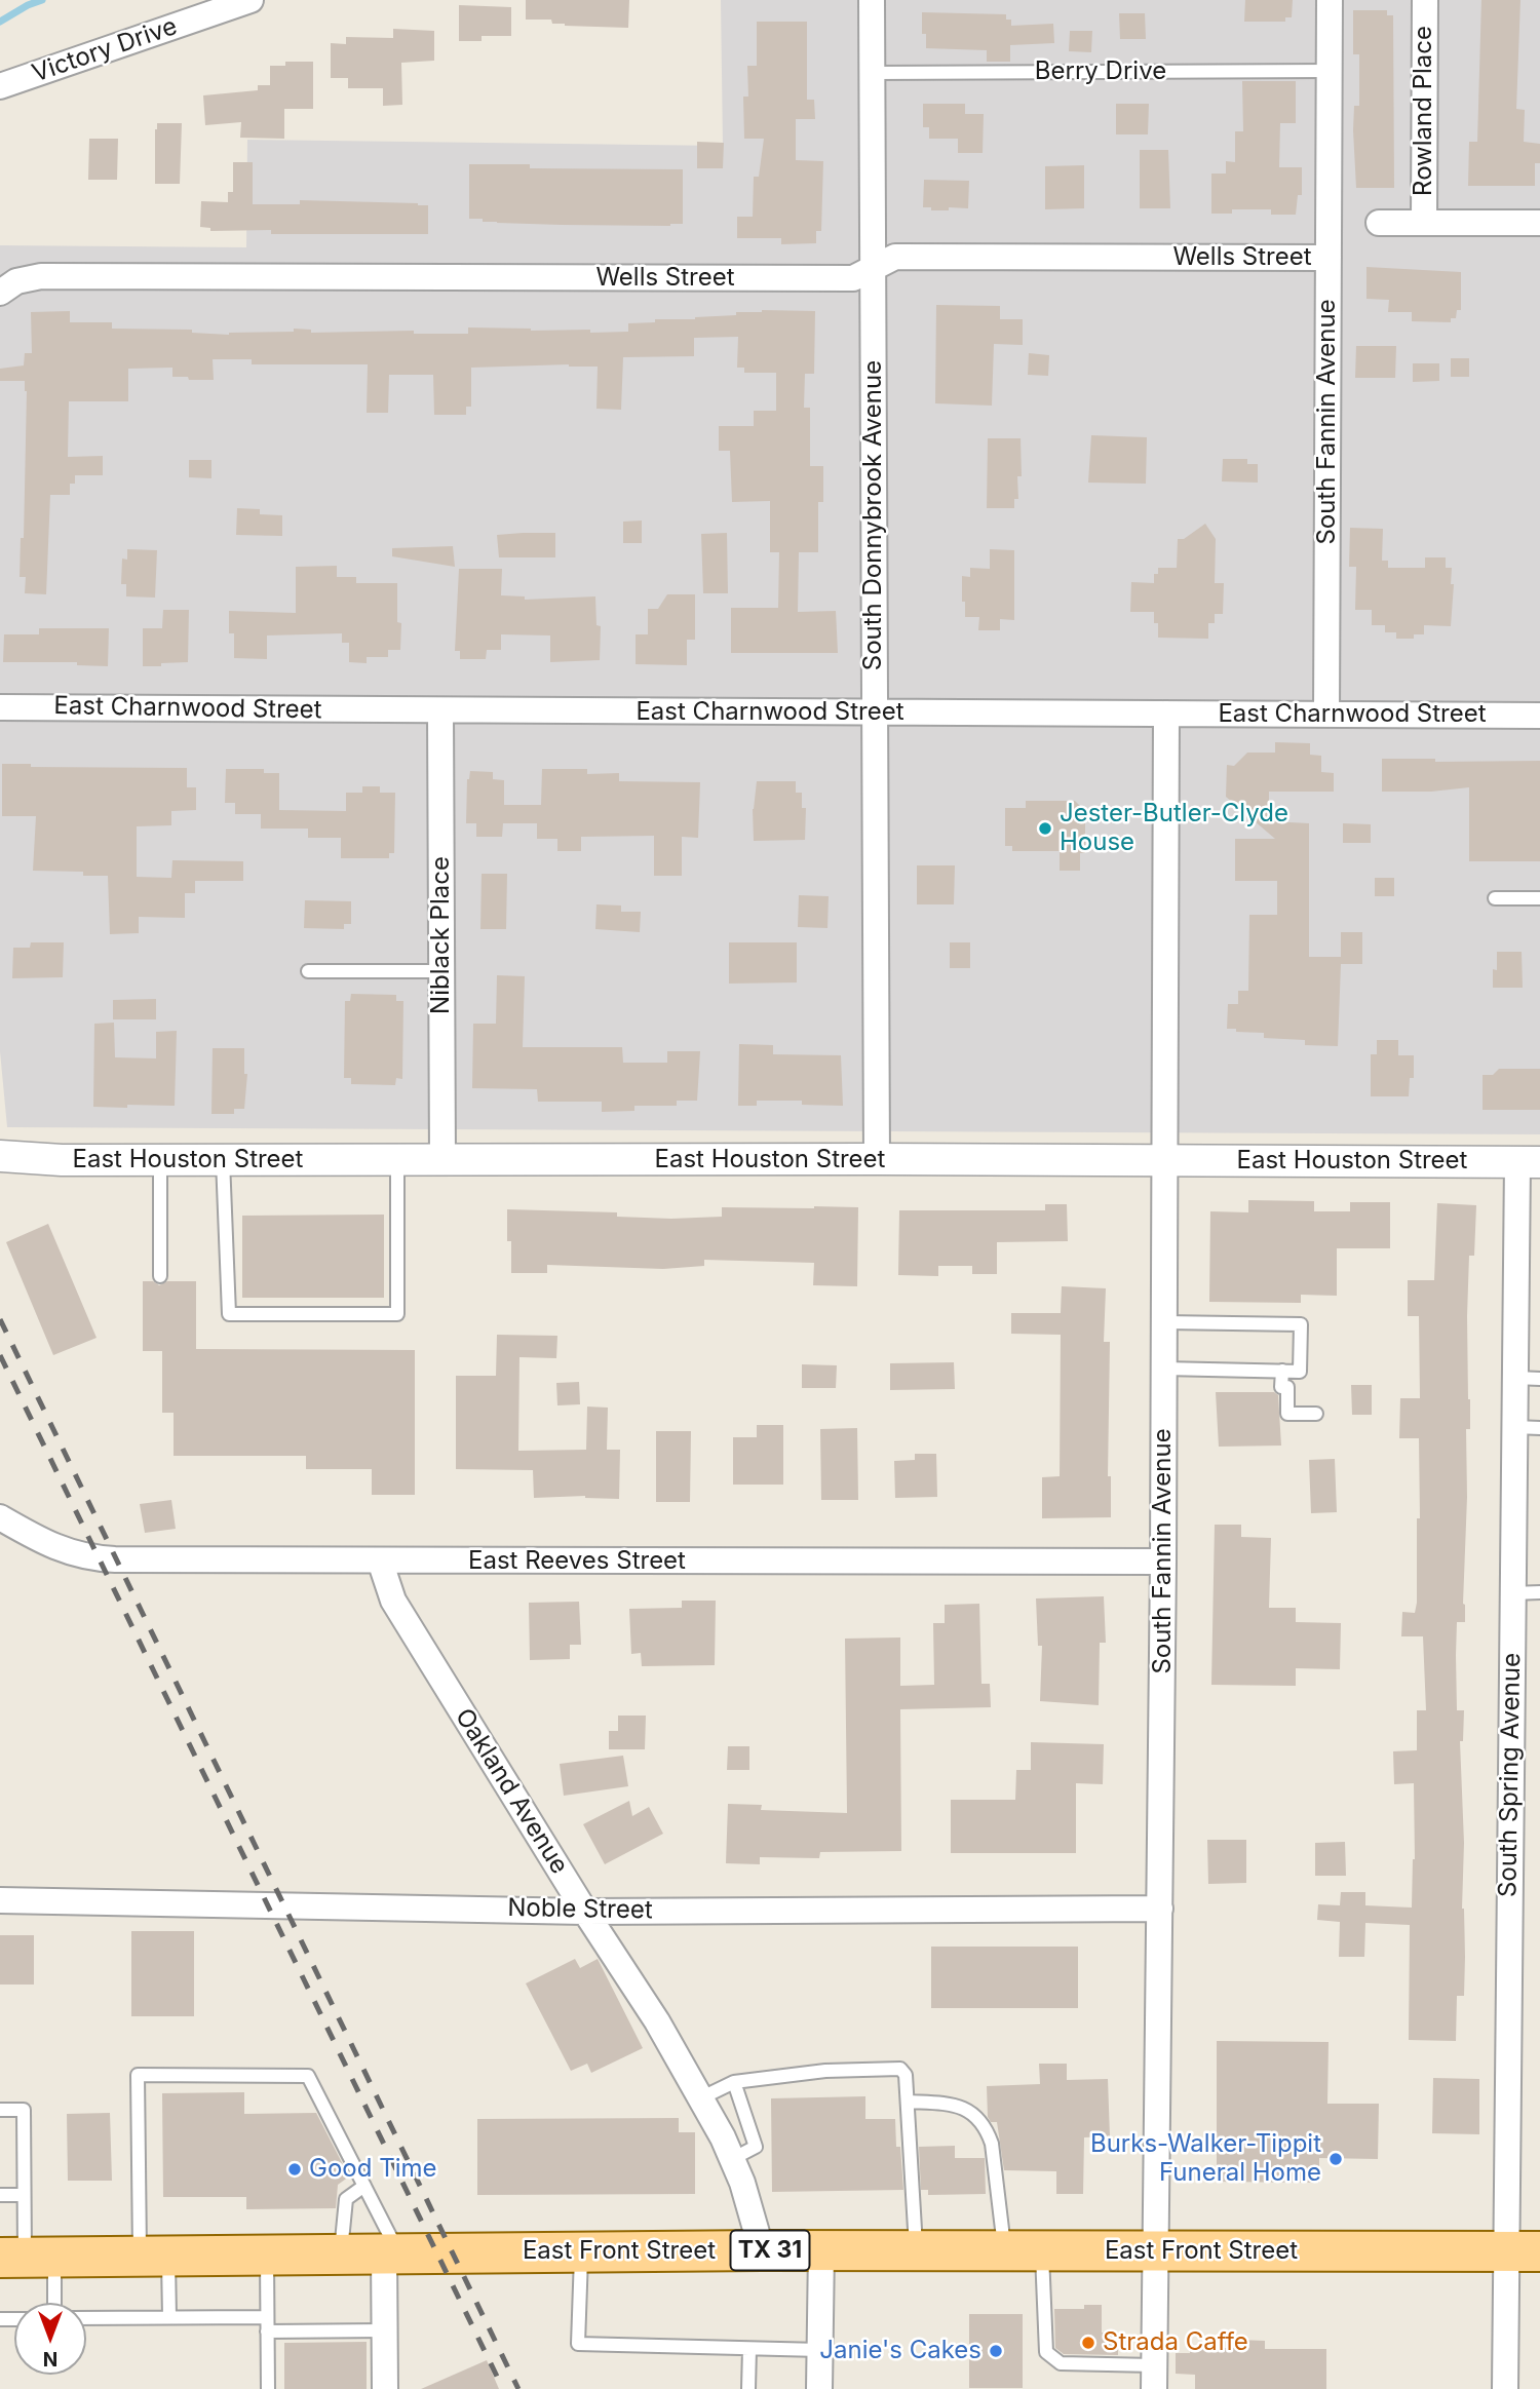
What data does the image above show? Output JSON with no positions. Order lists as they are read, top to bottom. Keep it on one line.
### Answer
{"streets":{"main road":["TX 31","East Front Street"],"street":["Victory Drive","Rowland Place","Wells Street","South Fannin Avenue","South Donnybrook Avenue","East Charnwood Street","Niblack Place","East Houston Street","East Reeves Street","South Spring Avenue","Oakland Avenue","Noble Street"],"lane":["Berry Drive"]},"crossings":[["Berry Drive","South Fannin Avenue"],["Berry Drive","South Donnybrook Avenue"],["Wells Street","South Fannin Avenue"],["Wells Street","South Donnybrook Avenue"],["South Fannin Avenue","East Charnwood Street"],["South Fannin Avenue","East Houston Street"],["South Fannin Avenue","East Reeves Street"],["South Fannin Avenue","Noble Street"],["South Fannin Avenue","East Front Street"],["South Donnybrook Avenue","East Charnwood Street"],["South Donnybrook Avenue","East Houston Street"],["East Charnwood Street","Niblack Place"],["Niblack Place","East Houston Street"],["East Houston Street","South Spring Avenue"],["East Reeves Street","Oakland Avenue"],["South Spring Avenue","East Front Street"],["Oakland Avenue","Noble Street"],["Oakland Avenue","East Front Street"]],"places":["Jester-Butler-Clyde House","Burks-Walker-Tippit Funeral Home","Good Time","Strada Caffe","Janie's Cakes"],"north":"bottom"}
